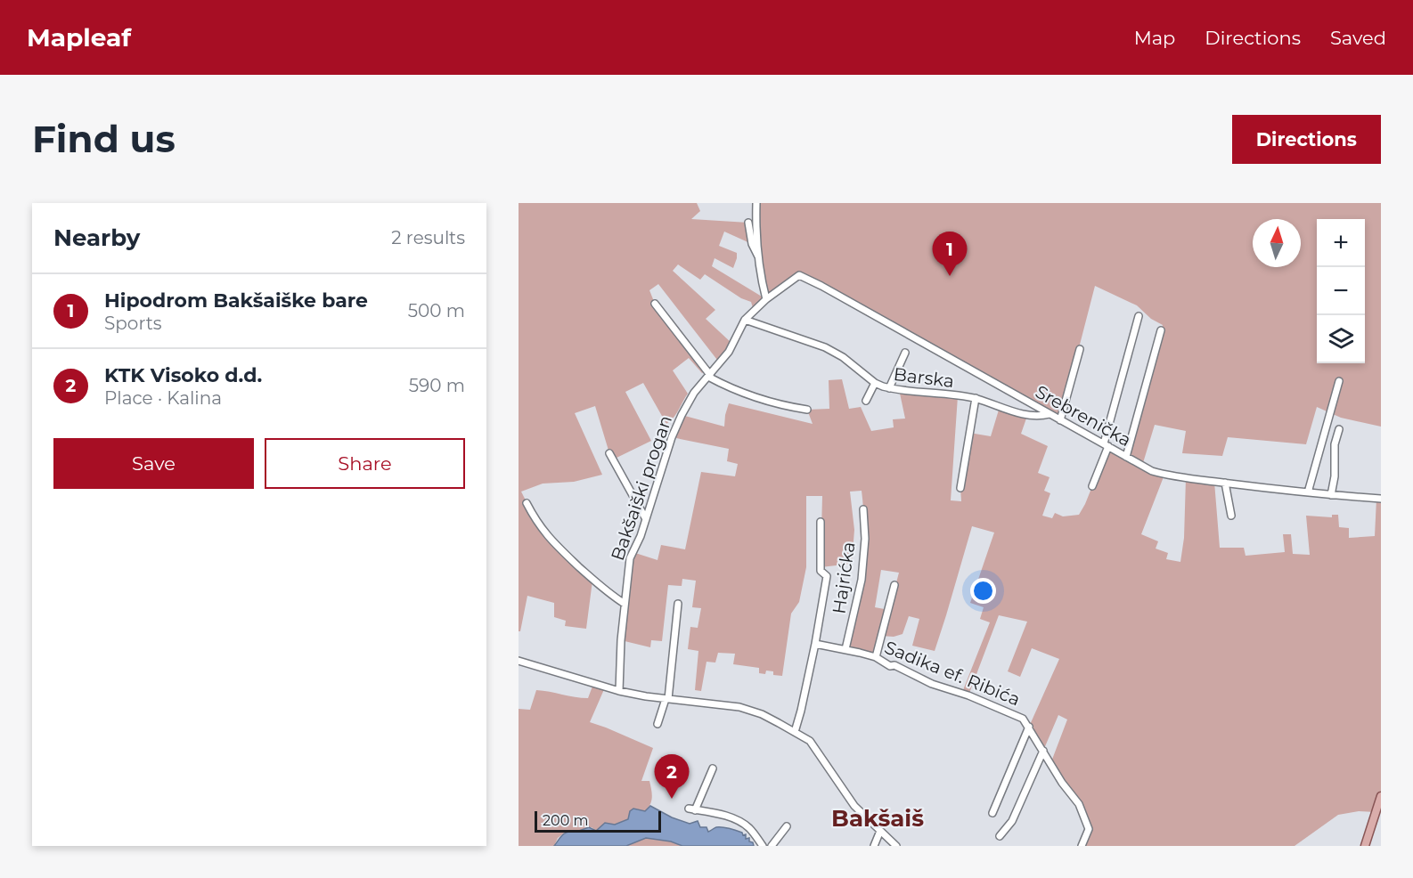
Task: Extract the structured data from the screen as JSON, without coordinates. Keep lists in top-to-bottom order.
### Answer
{
  "streets": {
    "street": [
      "Barska",
      "Srebrenička",
      "Bakšaiški progan",
      "Hajrićka",
      "Sadika ef. Ribića"
    ]
  },
  "crossings": [
    ["Barska", "Srebrenička"],
    ["Barska", "Bakšaiški progan"],
    ["Srebrenička", "Bakšaiški progan"],
    ["Hajrićka", "Sadika ef. Ribića"]
  ],
  "districts": ["Bakšaiš"],
  "scale_bar": "200 m",
  "north": "top",
  "page": {
    "header": "Mapleaf",
    "nav": ["Map", "Directions", "Saved"],
    "buttons": [
      "Directions",
      ["Save", "Share"]
    ],
    "title": "Find us",
    "heading": ["Nearby", "2 results"],
    "map_buttons": ["+", "−"],
    "pins": ["1", "2"],
    "list": [
      {
        "mark": "1",
        "name": "Hipodrom Bakšaiške bare",
        "note": "Sports",
        "value": "500 m"
      },
      {
        "mark": "2",
        "name": "KTK Visoko d.d.",
        "note": "Place · Kalina",
        "value": "590 m"
      }
    ],
    "scale": "200 m"
  }
}
